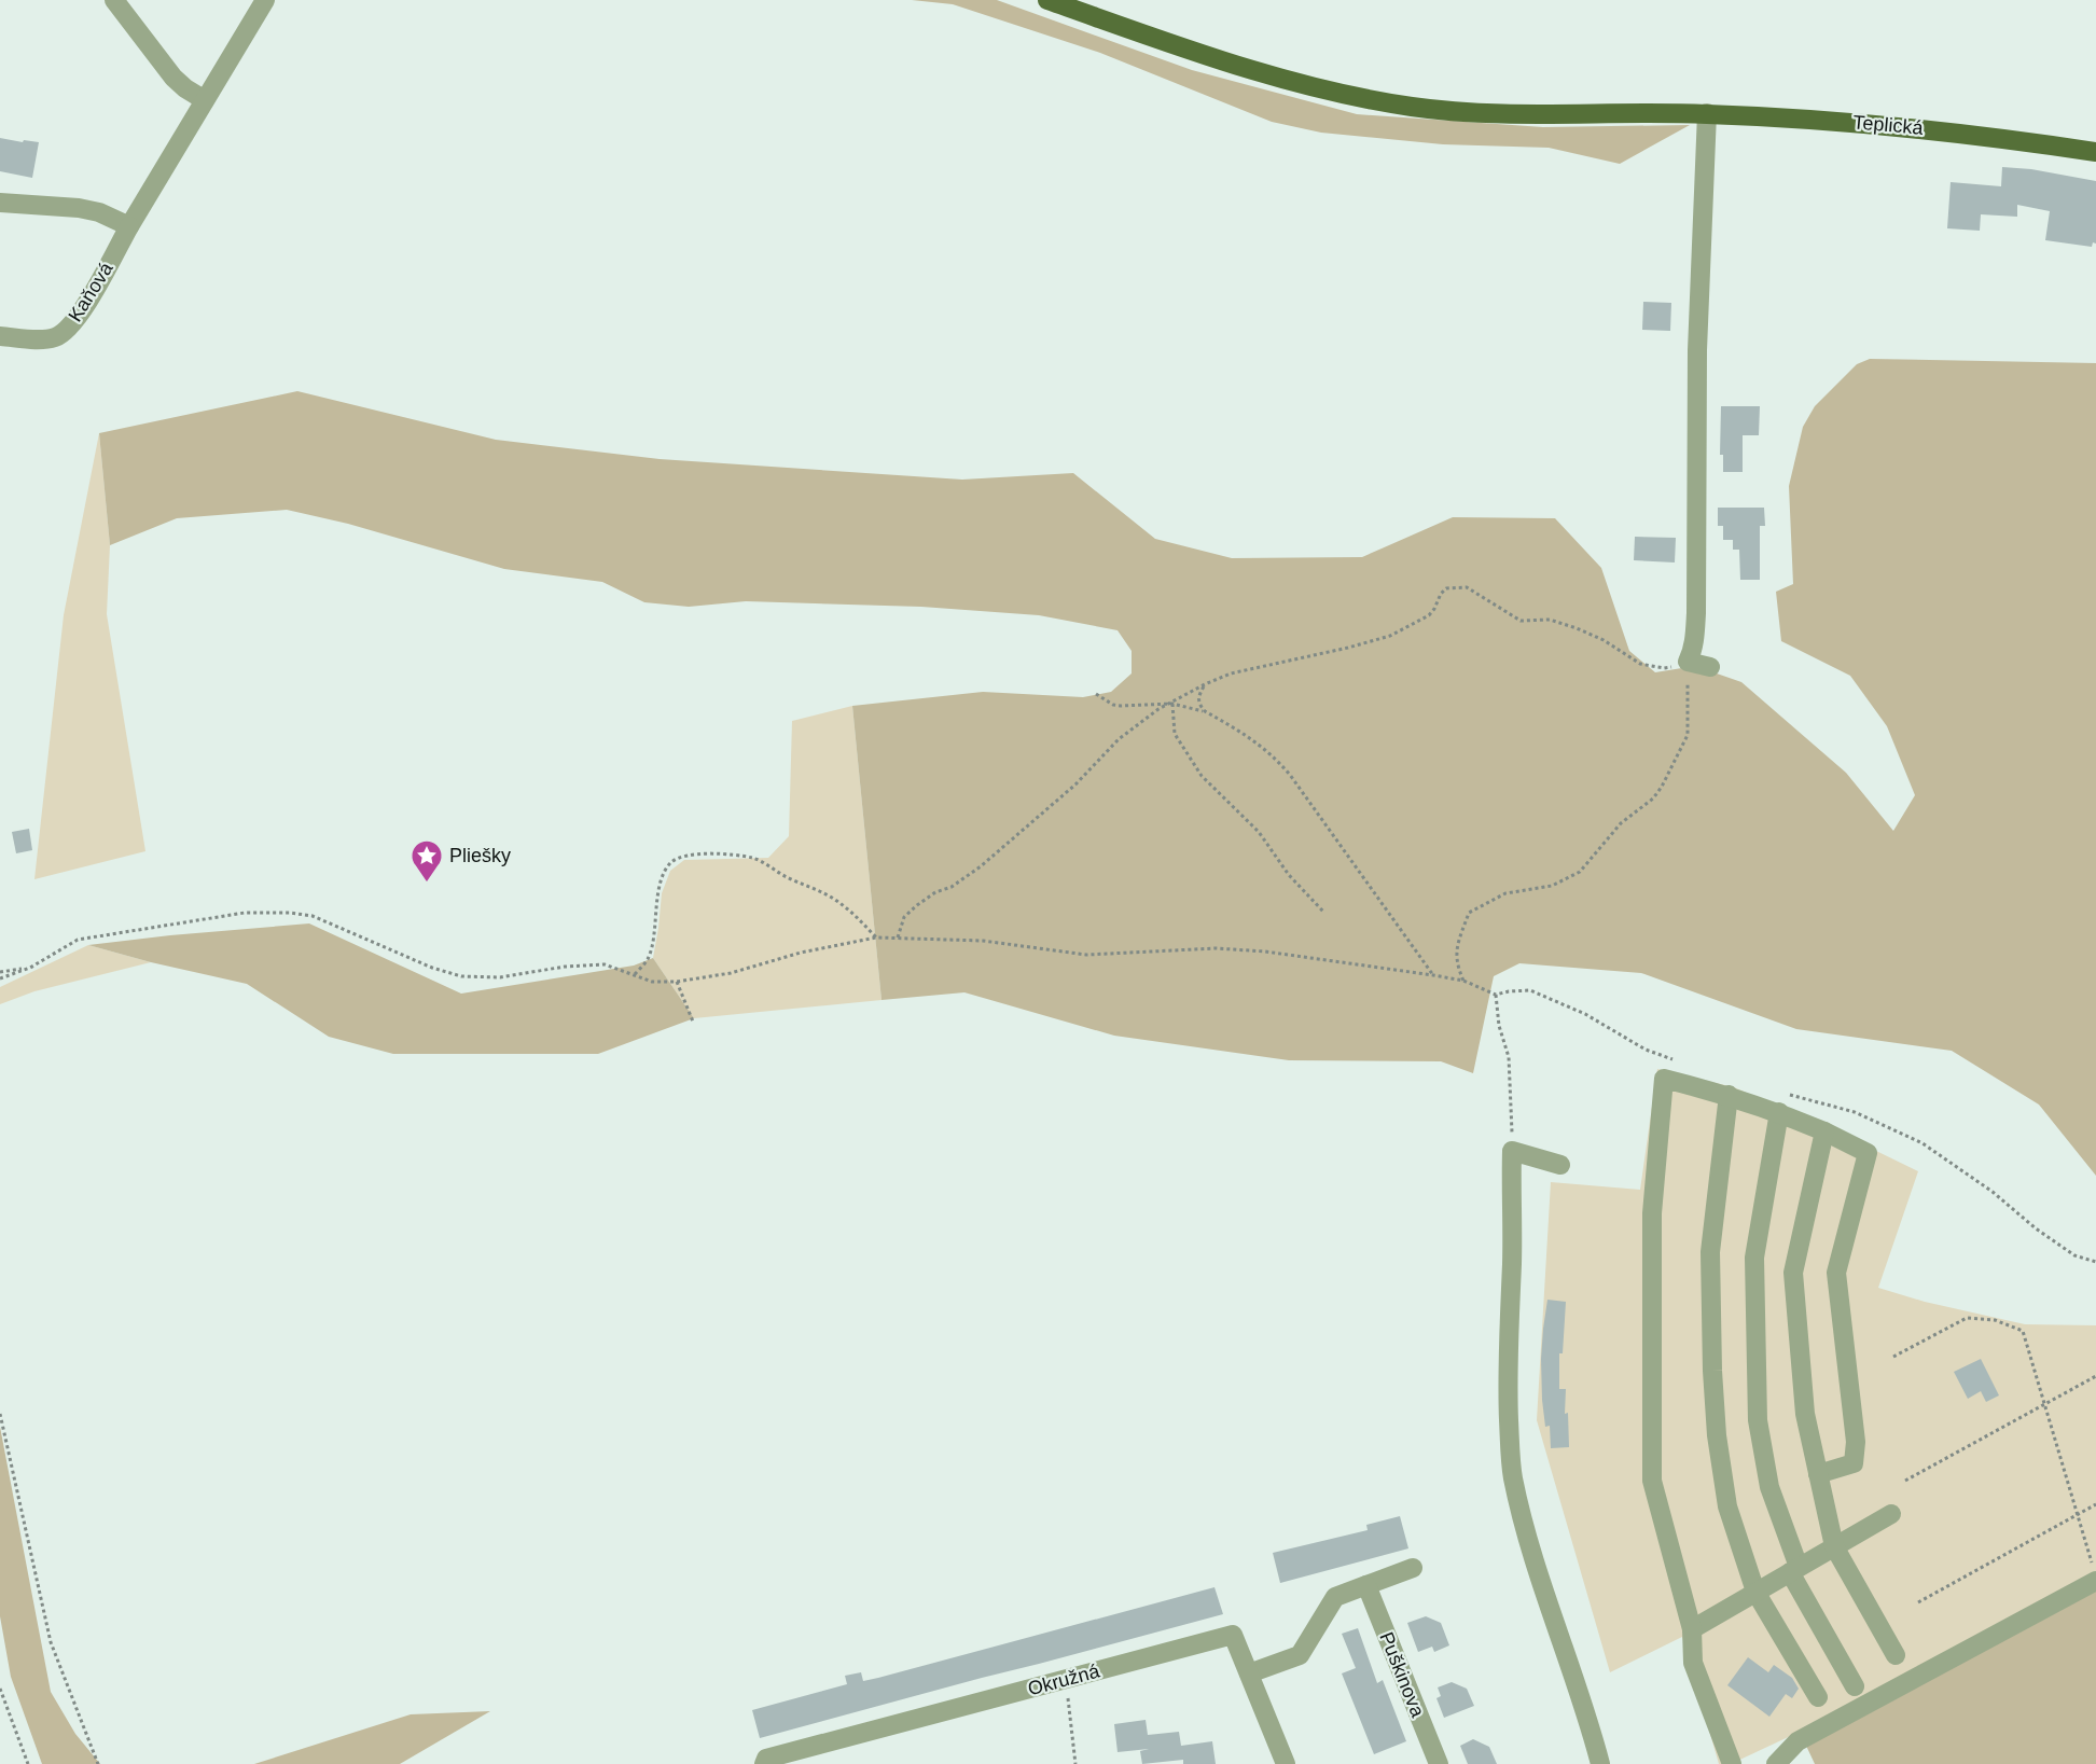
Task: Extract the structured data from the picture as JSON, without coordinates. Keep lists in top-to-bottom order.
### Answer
{
  "streets": {
    "main road": ["Teplická"],
    "street": ["Kaňová", "Puškinova", "Okružná"]
  },
  "places": {
    "place": ["Pliešky"]
  }
}
